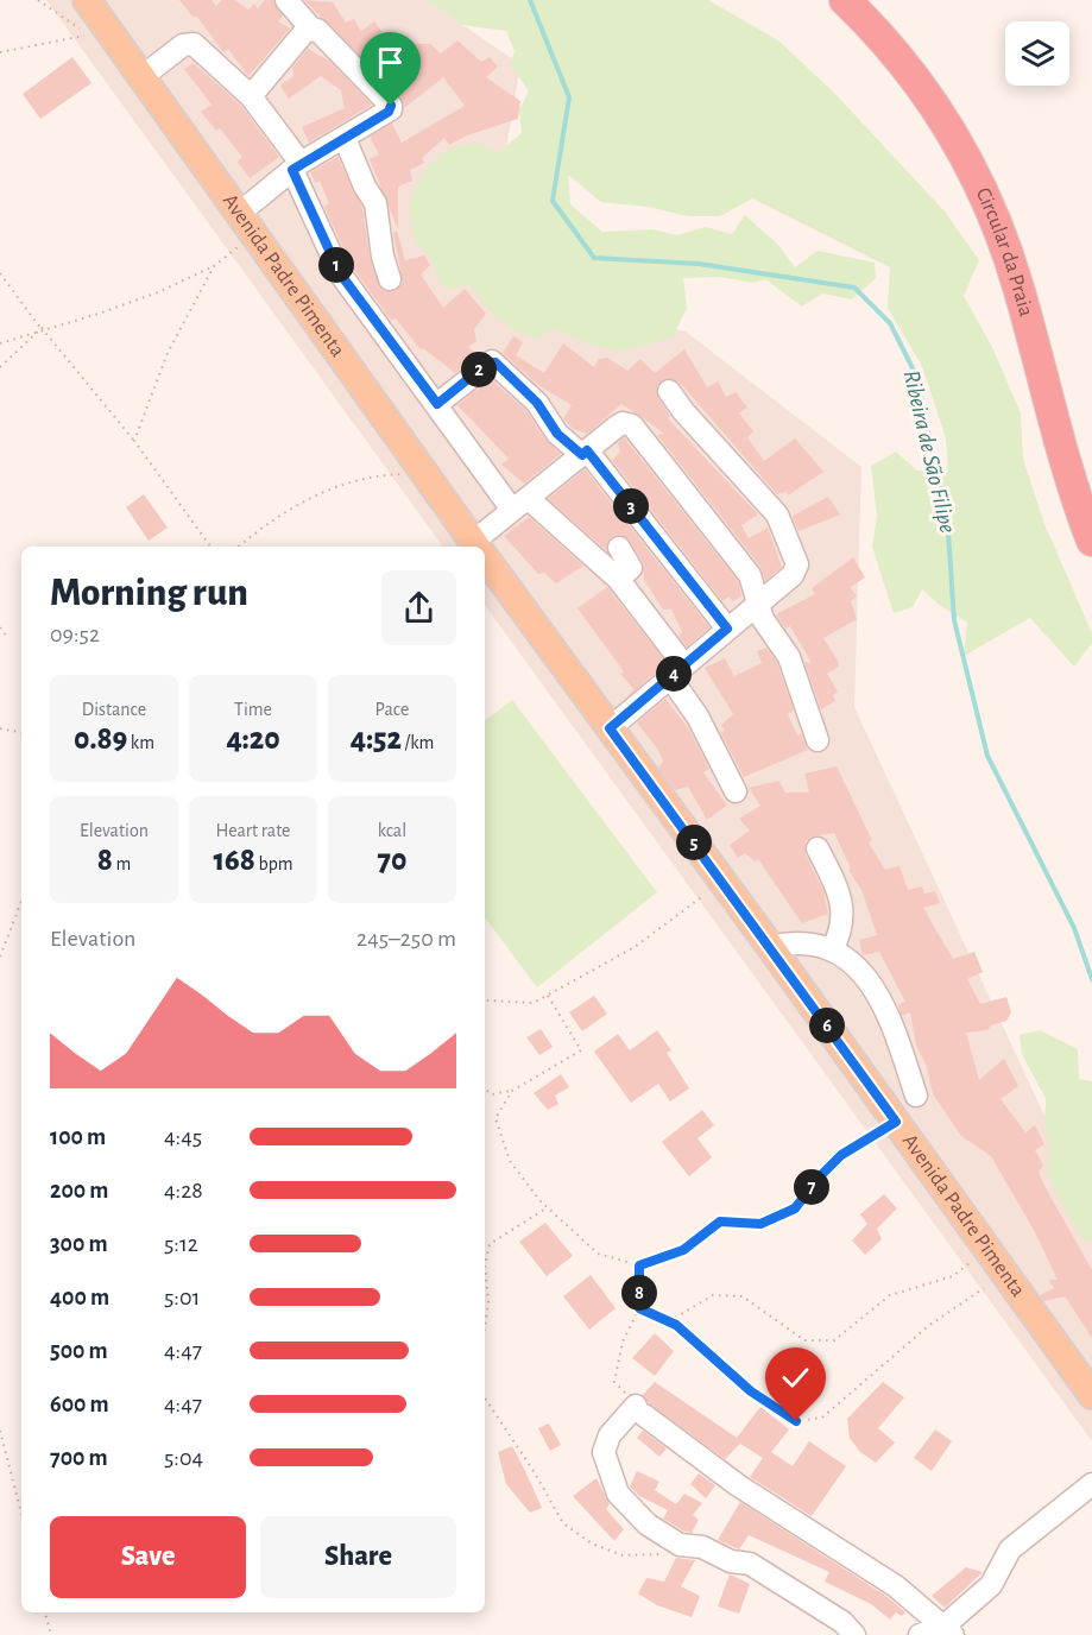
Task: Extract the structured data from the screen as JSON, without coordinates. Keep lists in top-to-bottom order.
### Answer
{
  "streets": {
    "highway": ["Circular da Praia"],
    "main road": ["Avenida Padre Pimenta"]
  },
  "water": ["Ribeira de São Filipe"],
  "page": {
    "pins": [
      "1",
      "2",
      "3",
      "4",
      "5",
      "6",
      "7",
      "8"
    ],
    "heading": ["Morning run", "09:52"],
    "stats": [
      ["Distance", "0.89 km"],
      ["Time", "4:20"],
      ["Pace", "4:52 /km"],
      ["Elevation", "8 m"],
      ["Heart rate", "168 bpm"],
      ["kcal", "70"]
    ],
    "chart": ["Elevation", "245–250 m"],
    "list": [
      {
        "name": "100 m",
        "note": "4:45"
      },
      {
        "name": "200 m",
        "note": "4:28"
      },
      {
        "name": "300 m",
        "note": "5:12"
      },
      {
        "name": "400 m",
        "note": "5:01"
      },
      {
        "name": "500 m",
        "note": "4:47"
      },
      {
        "name": "600 m",
        "note": "4:47"
      },
      {
        "name": "700 m",
        "note": "5:04"
      }
    ],
    "buttons": ["Save", "Share"]
  }
}
